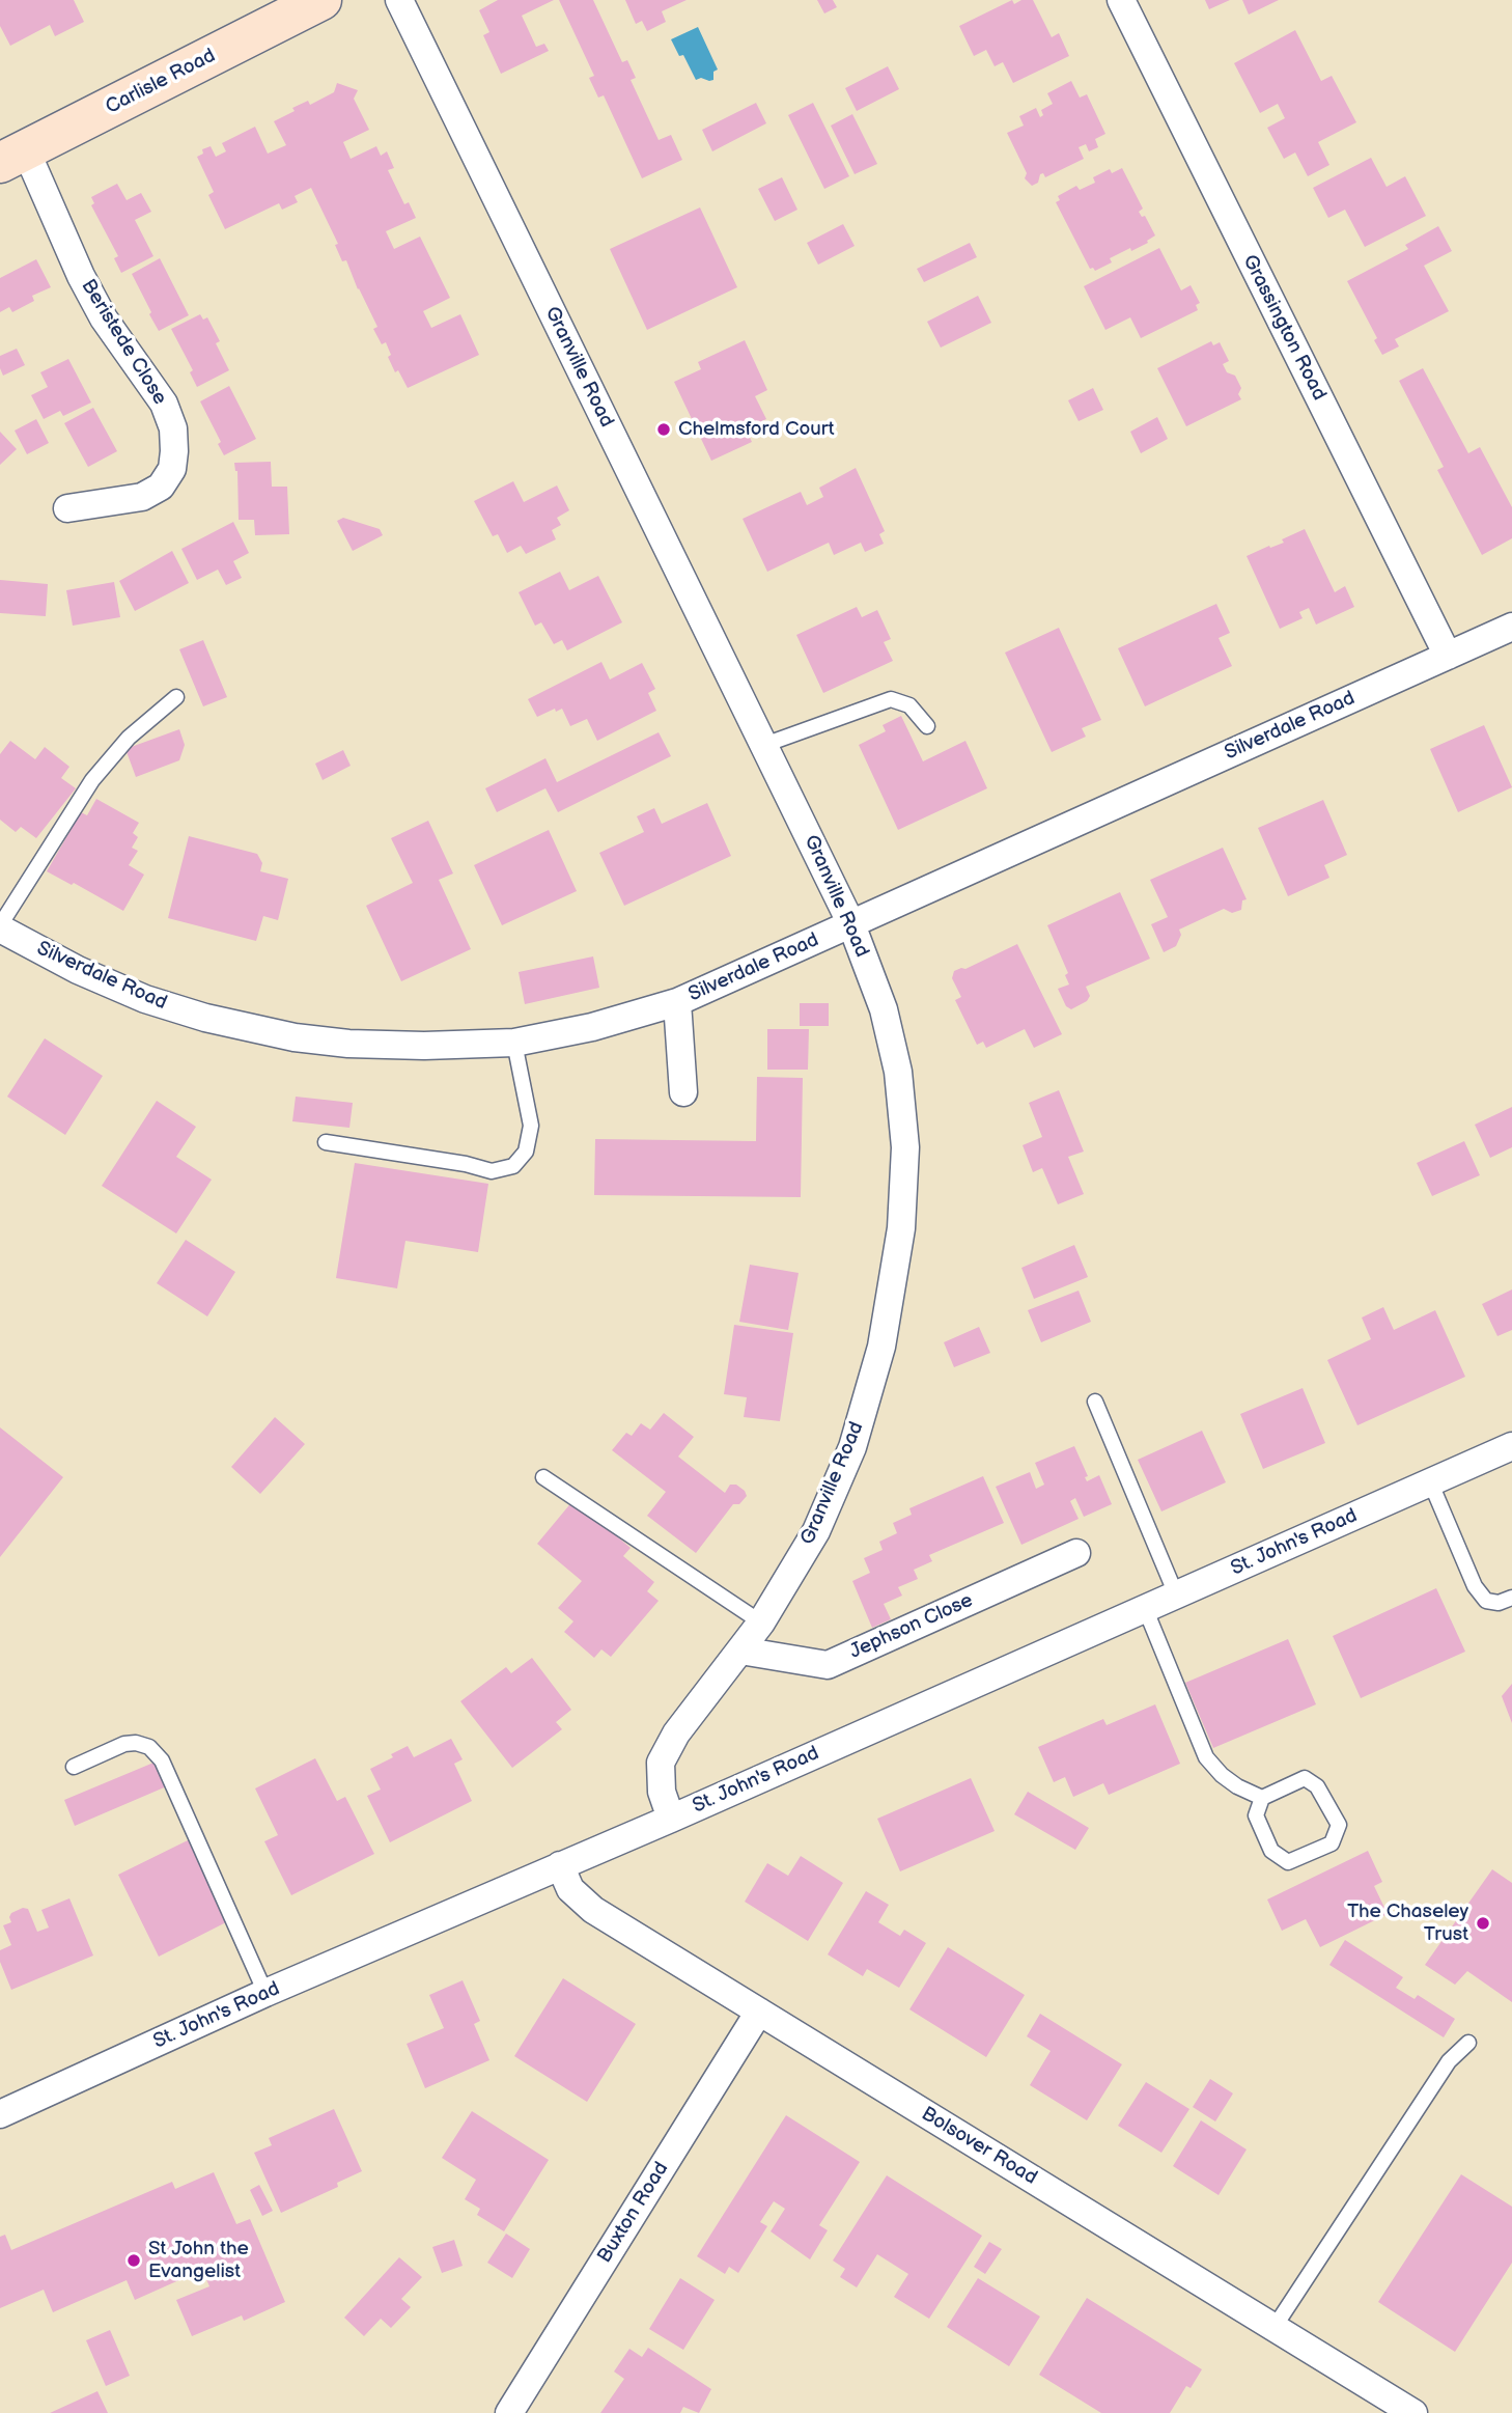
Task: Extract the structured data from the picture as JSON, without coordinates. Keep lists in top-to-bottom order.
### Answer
{
  "streets": {
    "street": [
      "Carlisle Road",
      "Grassington Road",
      "Beristede Close",
      "Granville Road",
      "Silverdale Road",
      "St. John's Road",
      "Jephson Close",
      "Bolsover Road",
      "Buxton Road"
    ]
  },
  "crossings": [
    ["Carlisle Road", "Beristede Close"],
    ["Grassington Road", "Silverdale Road"],
    ["Granville Road", "Silverdale Road"],
    ["Granville Road", "St. John's Road"],
    ["Granville Road", "Jephson Close"],
    ["St. John's Road", "Bolsover Road"],
    ["Bolsover Road", "Buxton Road"]
  ],
  "places": ["Chelmsford Court", "The Chaseley Trust", "St John the Evangelist"]
}
